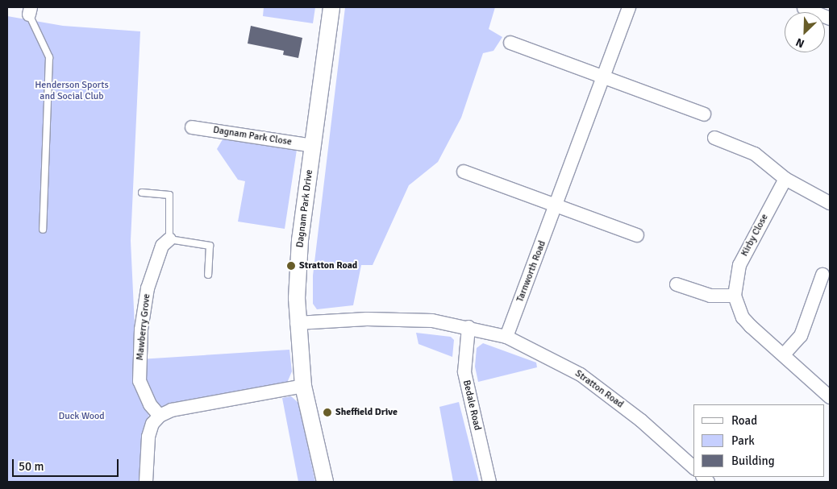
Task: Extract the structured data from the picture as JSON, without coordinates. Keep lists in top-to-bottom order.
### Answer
{
  "streets": {
    "street": [
      "Dagnam Park Close",
      "Dagnam Park Drive",
      "Kirby Close",
      "Tarnworth Road",
      "Mawberry Grove",
      "Stratton Road",
      "Bedale Road"
    ]
  },
  "crossings": [
    ["Dagnam Park Close", "Dagnam Park Drive"],
    ["Dagnam Park Drive", "Stratton Road"],
    ["Tarnworth Road", "Stratton Road"],
    ["Stratton Road", "Bedale Road"]
  ],
  "parks": ["Henderson Sports and Social Club", "Duck Wood"],
  "places": ["Stratton Road", "Sheffield Drive"],
  "legend": ["Road", "Park", "Building"],
  "scale_bar": "50 m",
  "north": "bottom left"
}
